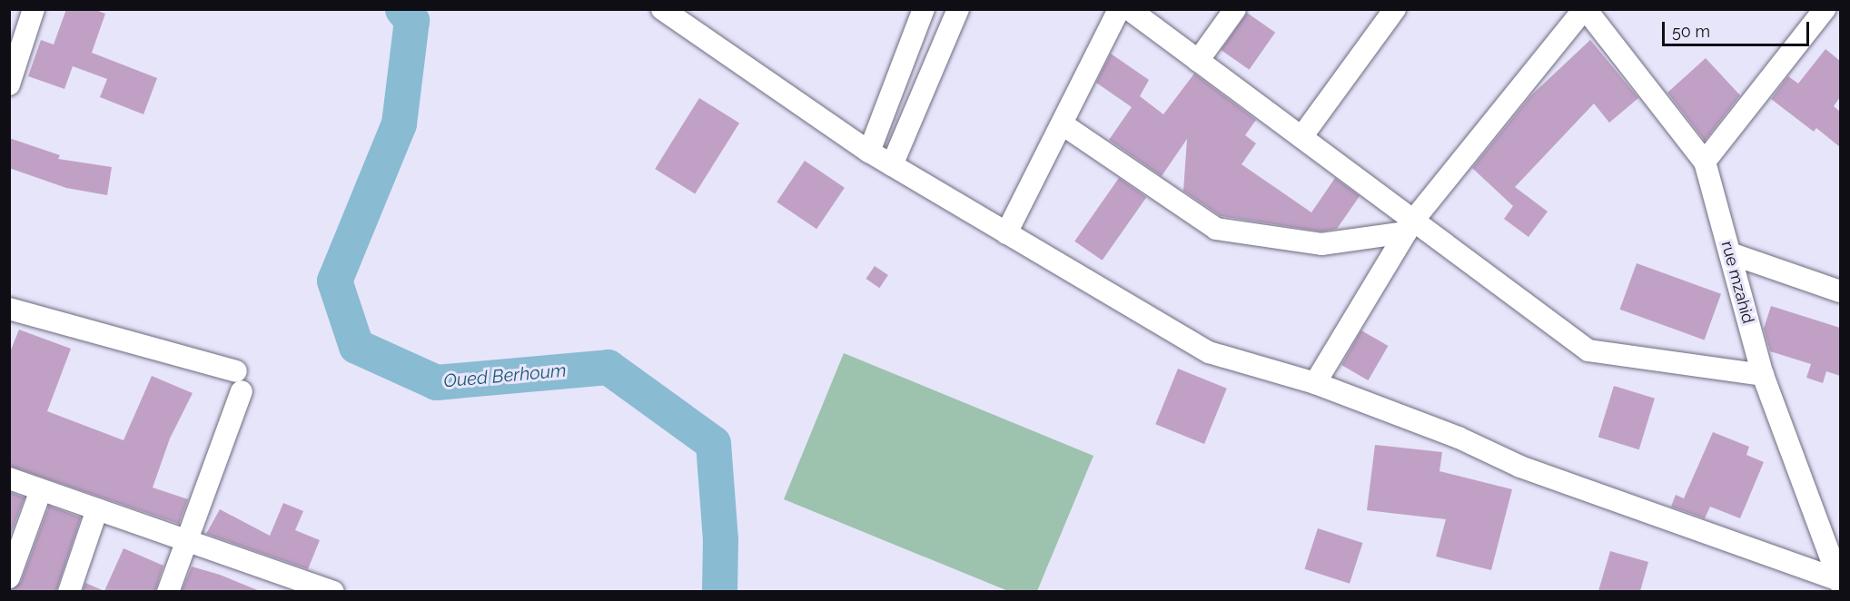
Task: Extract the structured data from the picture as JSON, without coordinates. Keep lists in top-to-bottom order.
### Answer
{
  "streets": {
    "street": ["rue mzahid"]
  },
  "water": ["Oued Berhoum"],
  "scale_bar": "50 m"
}
